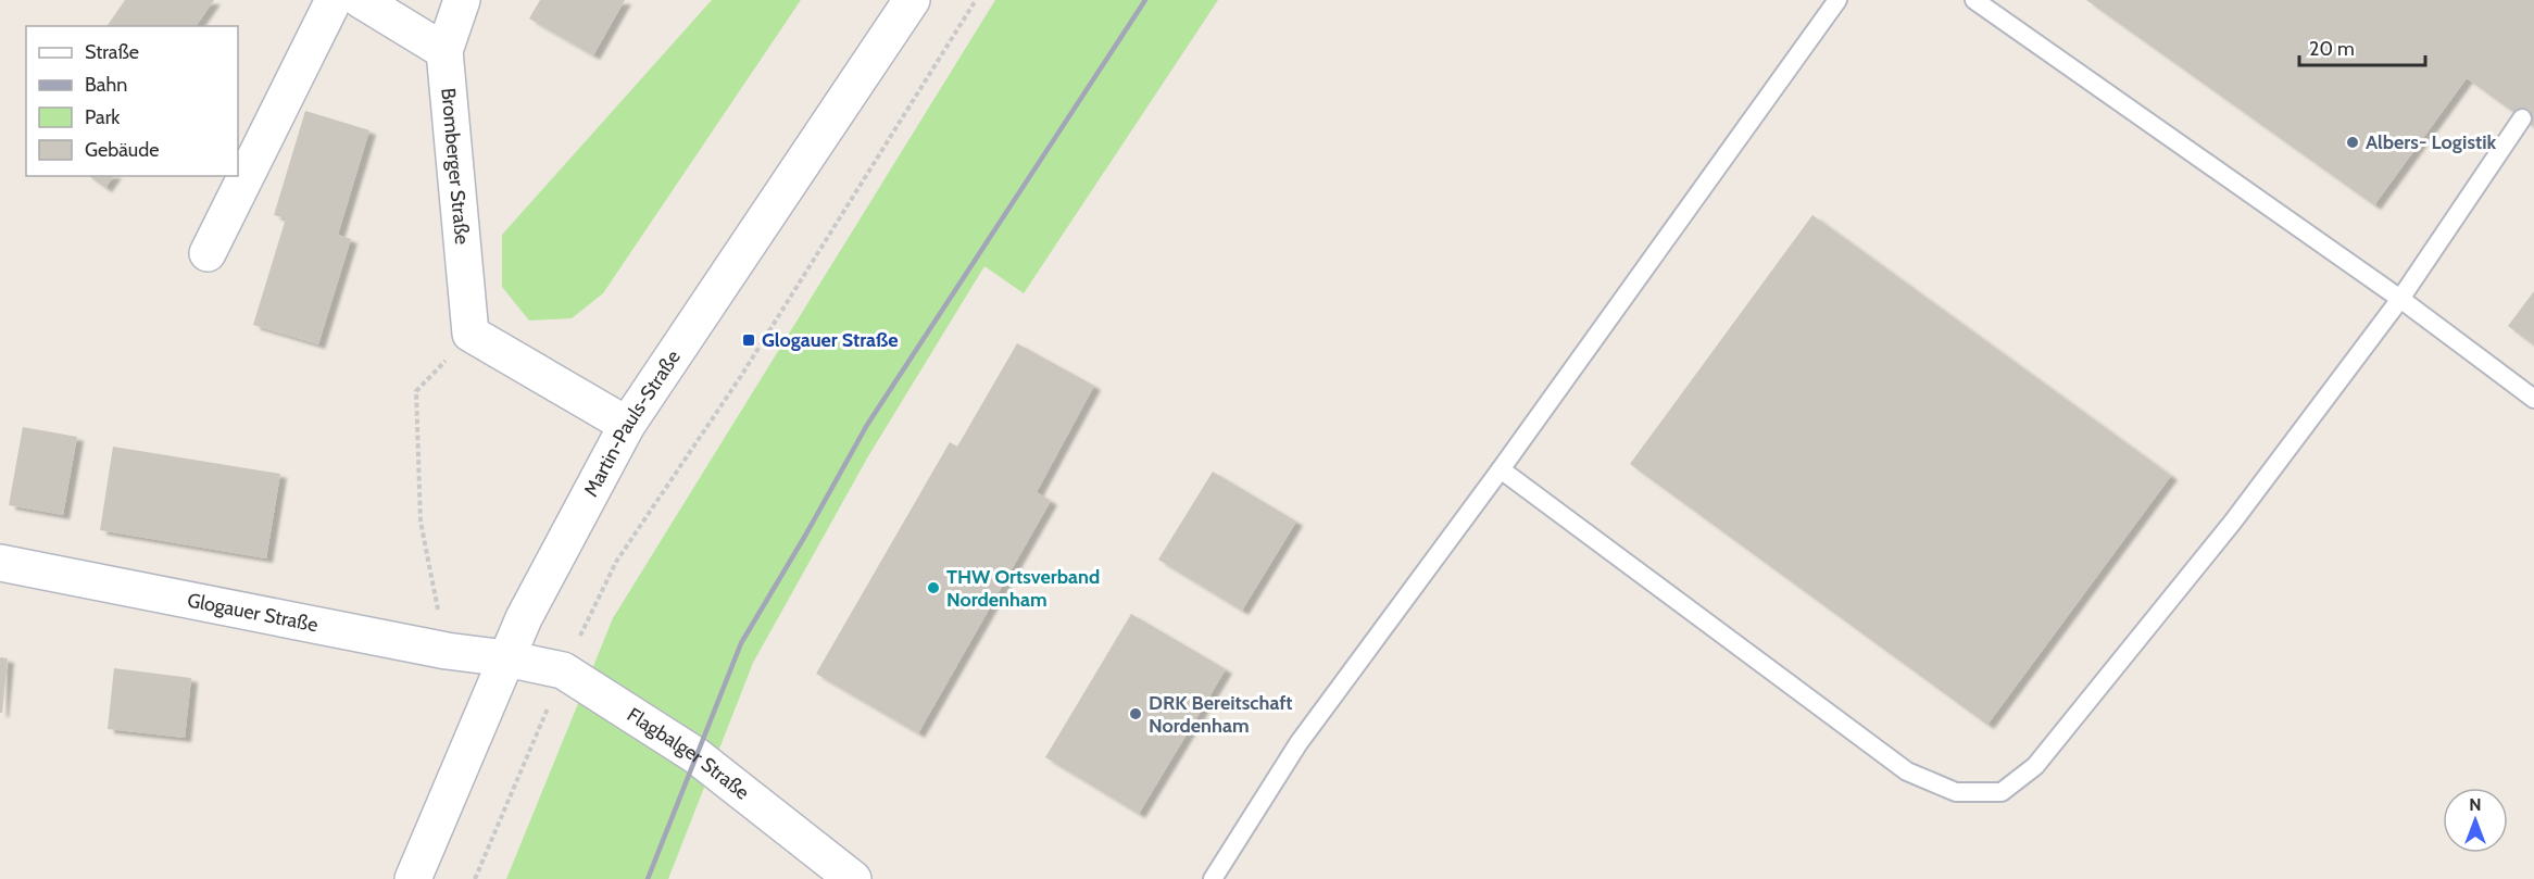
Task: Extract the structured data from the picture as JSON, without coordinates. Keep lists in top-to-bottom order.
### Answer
{
  "streets": {
    "street": [
      "Bromberger Straße",
      "Martin-Pauls-Straße",
      "Glogauer Straße",
      "Flagbalger Straße"
    ]
  },
  "crossings": [
    ["Martin-Pauls-Straße", "Glogauer Straße"],
    ["Martin-Pauls-Straße", "Flagbalger Straße"],
    ["Glogauer Straße", "Flagbalger Straße"]
  ],
  "places": {
    "other": ["Albers- Logistik", "THW Ortsverband Nordenham", "DRK Bereitschaft Nordenham"],
    "transit": ["Glogauer Straße"]
  },
  "legend": [
    "Straße",
    "Bahn",
    "Park",
    "Gebäude"
  ],
  "scale_bar": "20 m",
  "north": "top"
}
